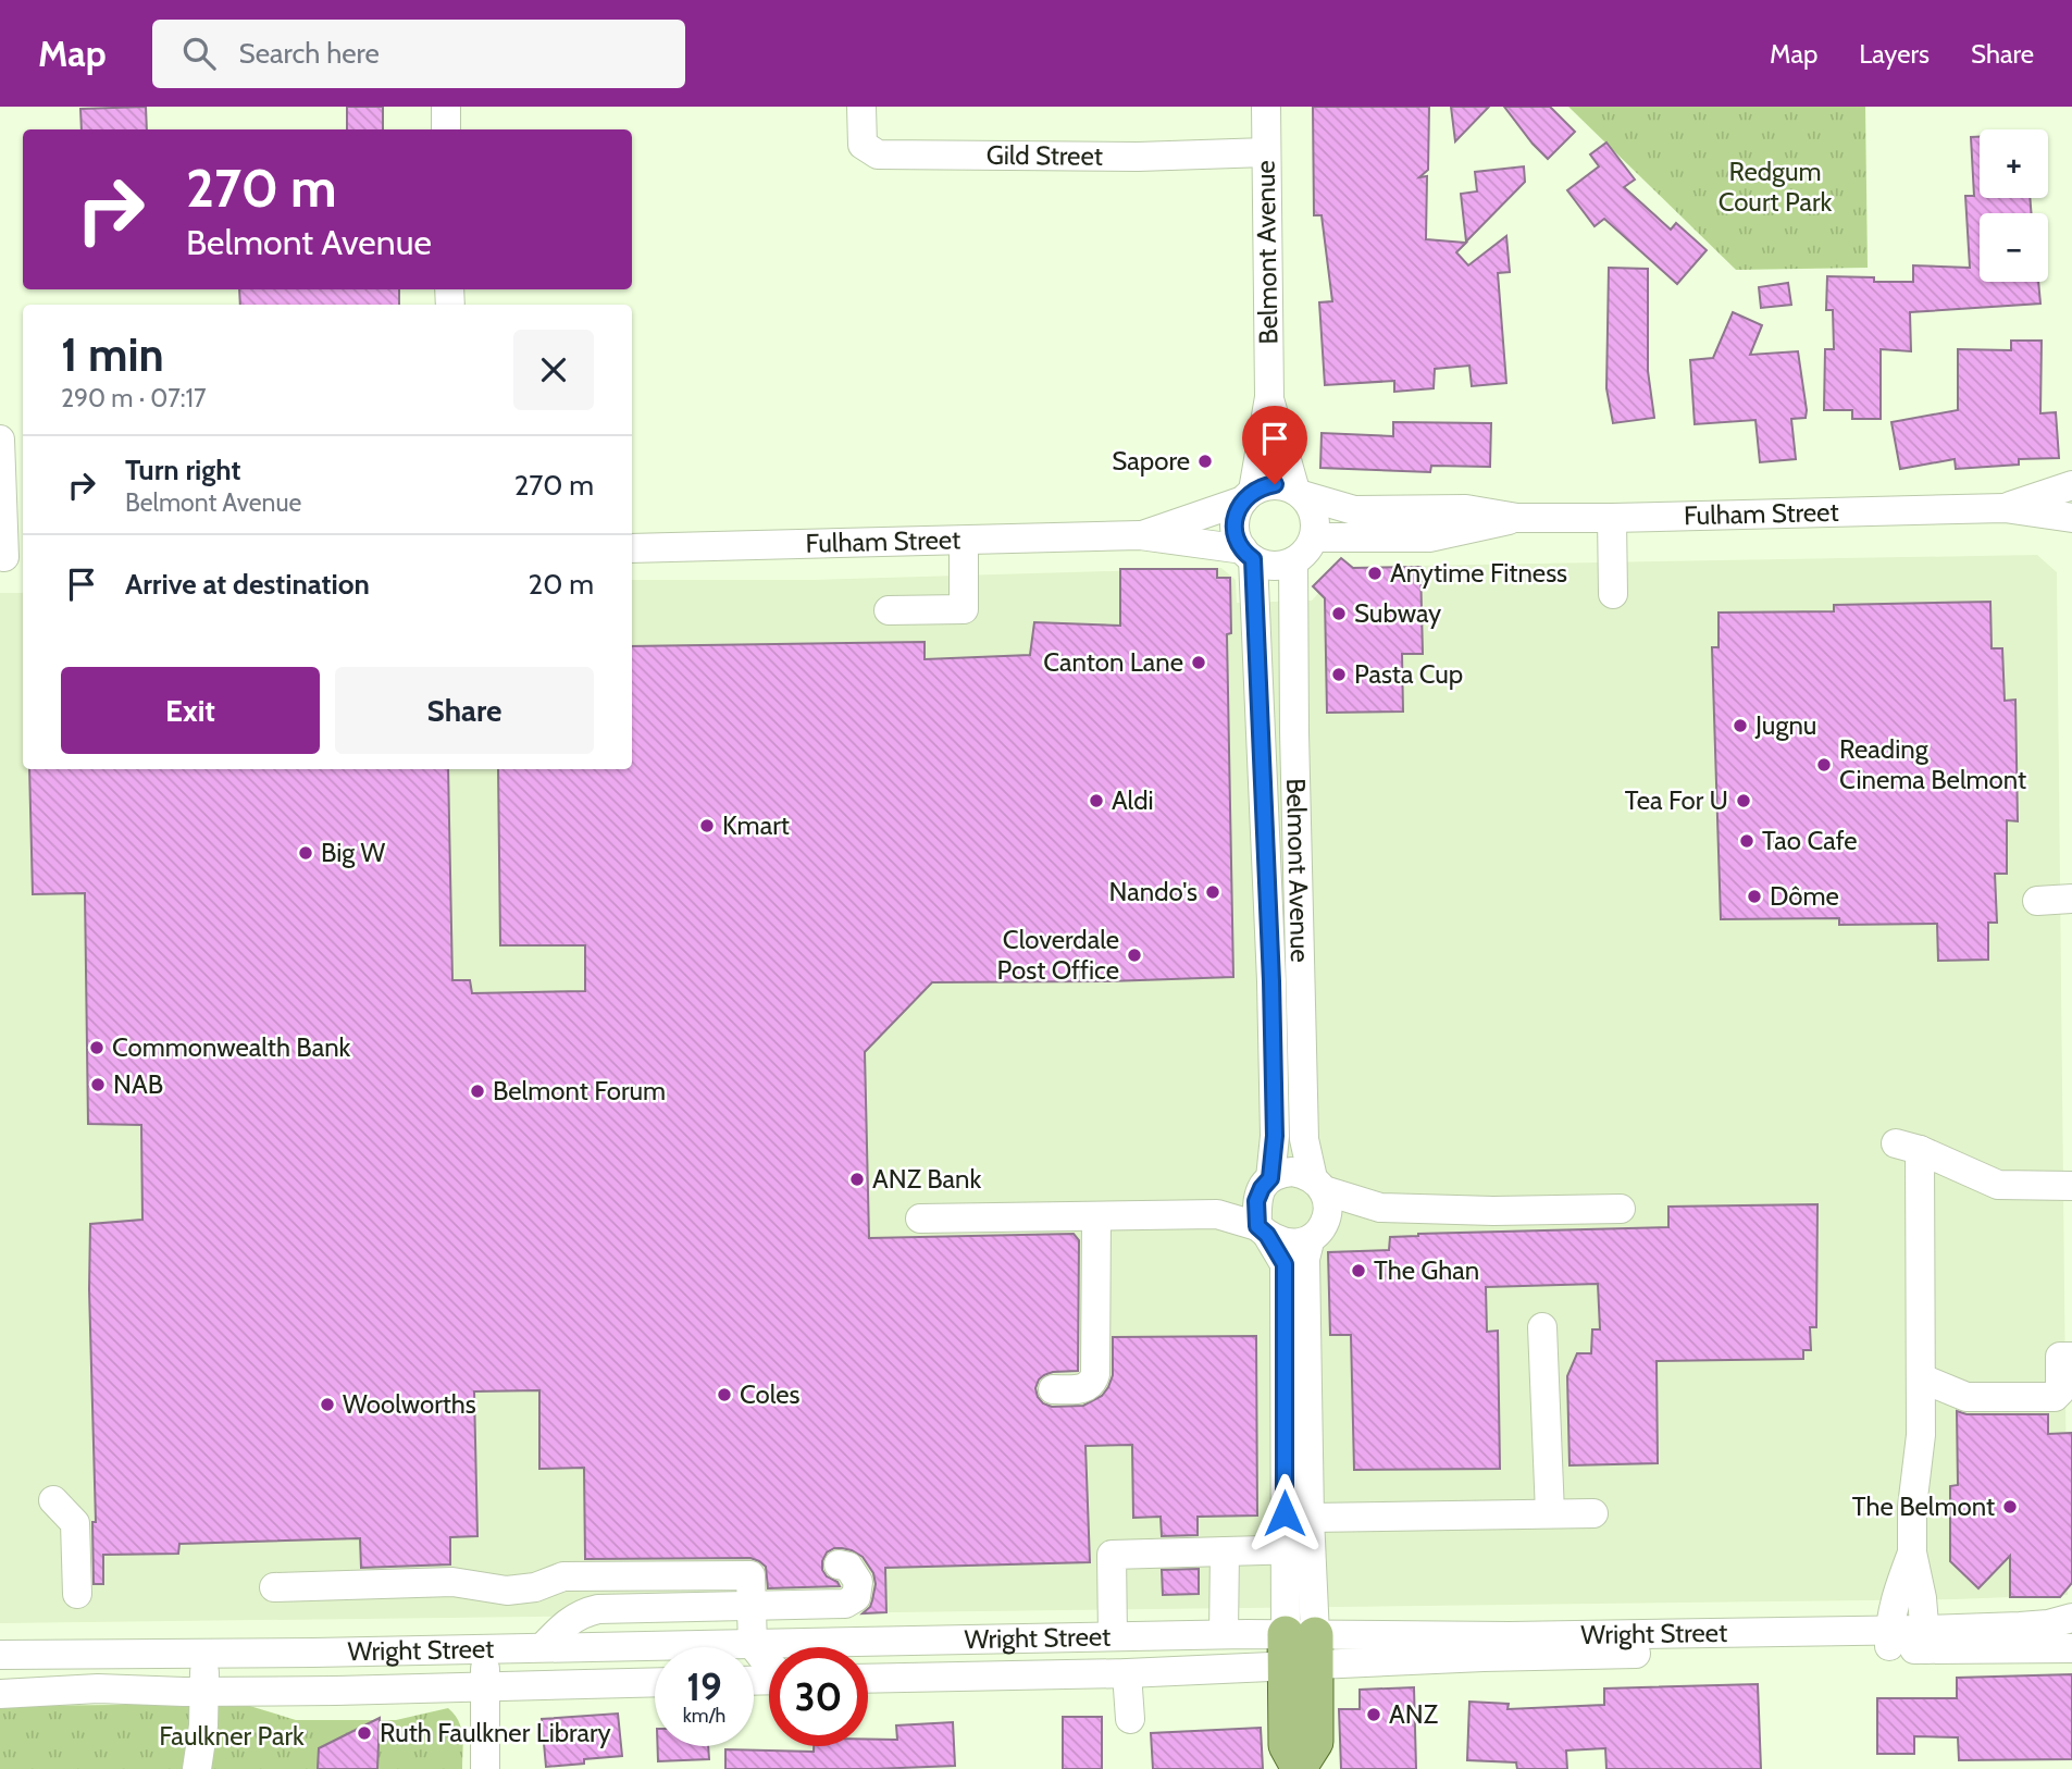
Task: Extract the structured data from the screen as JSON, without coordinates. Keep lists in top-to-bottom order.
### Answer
{
  "streets": {
    "main road": ["Belmont Avenue"],
    "street": ["Gild Street", "Fulham Street", "Wright Street"]
  },
  "crossings": [
    ["Gild Street", "Belmont Avenue"],
    ["Belmont Avenue", "Fulham Street"],
    ["Belmont Avenue", "Wright Street"]
  ],
  "parks": ["Redgum Court Park", "Faulkner Park"],
  "places": [
    "Sapore",
    "Anytime Fitness",
    "Subway",
    "Canton Lane",
    "Pasta Cup",
    "Jugnu",
    "Reading Cinema Belmont",
    "Aldi",
    "Tea For U",
    "Kmart",
    "Tao Cafe",
    "Big W",
    "Nando's",
    "Dôme",
    "Cloverdale Post Office",
    "Commonwealth Bank",
    "NAB",
    "Belmont Forum",
    "ANZ Bank",
    "The Ghan",
    "Coles",
    "Woolworths",
    "The Belmont",
    "ANZ",
    "Ruth Faulkner Library"
  ],
  "page": {
    "header": "Map",
    "search": "Search here",
    "nav": ["Map", "Layers", "Share"],
    "map_buttons": ["+", "−"],
    "turn": ["270 m", "Belmont Avenue"],
    "heading": ["1 min", "290 m · 07:17"],
    "list": [
      {
        "name": "Turn right",
        "note": "Belmont Avenue",
        "value": "270 m"
      },
      {
        "name": "Arrive at destination",
        "value": "20 m"
      }
    ],
    "buttons": ["Exit", "Share"],
    "speed": "19 km/h",
    "limit": "30"
  }
}
